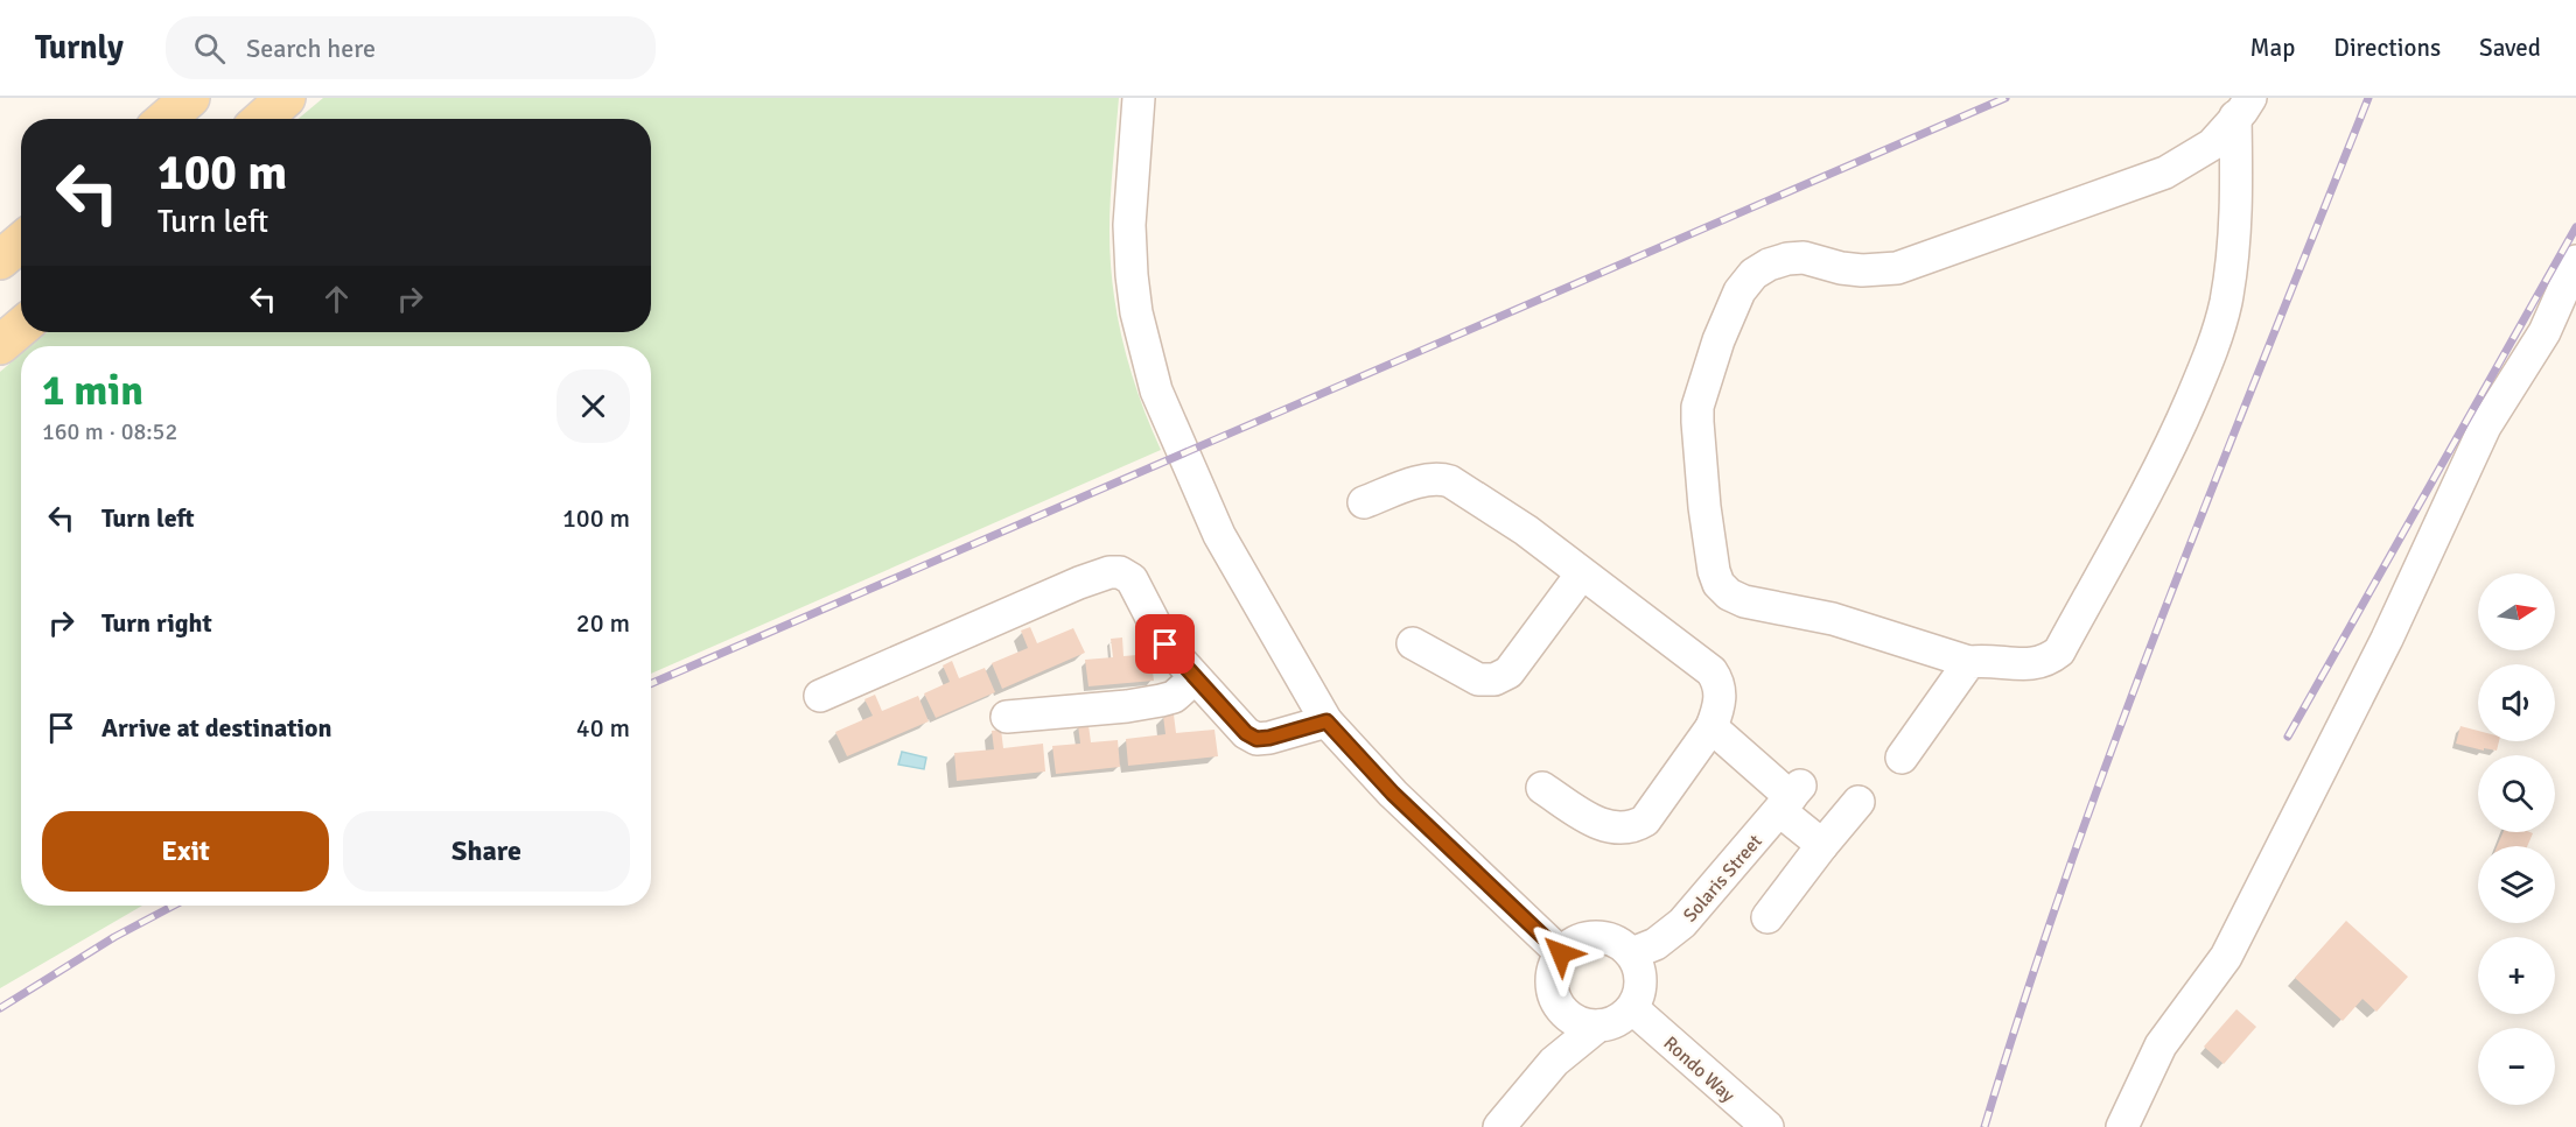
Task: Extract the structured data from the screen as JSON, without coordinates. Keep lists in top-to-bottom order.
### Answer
{
  "streets": {
    "street": ["Solaris Street", "Rondo Way"]
  },
  "crossings": [
    ["Solaris Street", "Rondo Way"]
  ],
  "north": "right",
  "page": {
    "header": "Turnly",
    "search": "Search here",
    "nav": ["Map", "Directions", "Saved"],
    "turn": ["100 m", "Turn left"],
    "heading": ["1 min", "160 m · 08:52"],
    "list": [
      {
        "name": "Turn left",
        "value": "100 m"
      },
      {
        "name": "Turn right",
        "value": "20 m"
      },
      {
        "name": "Arrive at destination",
        "value": "40 m"
      }
    ],
    "map_buttons": ["+", "−"],
    "buttons": ["Exit", "Share"]
  }
}
